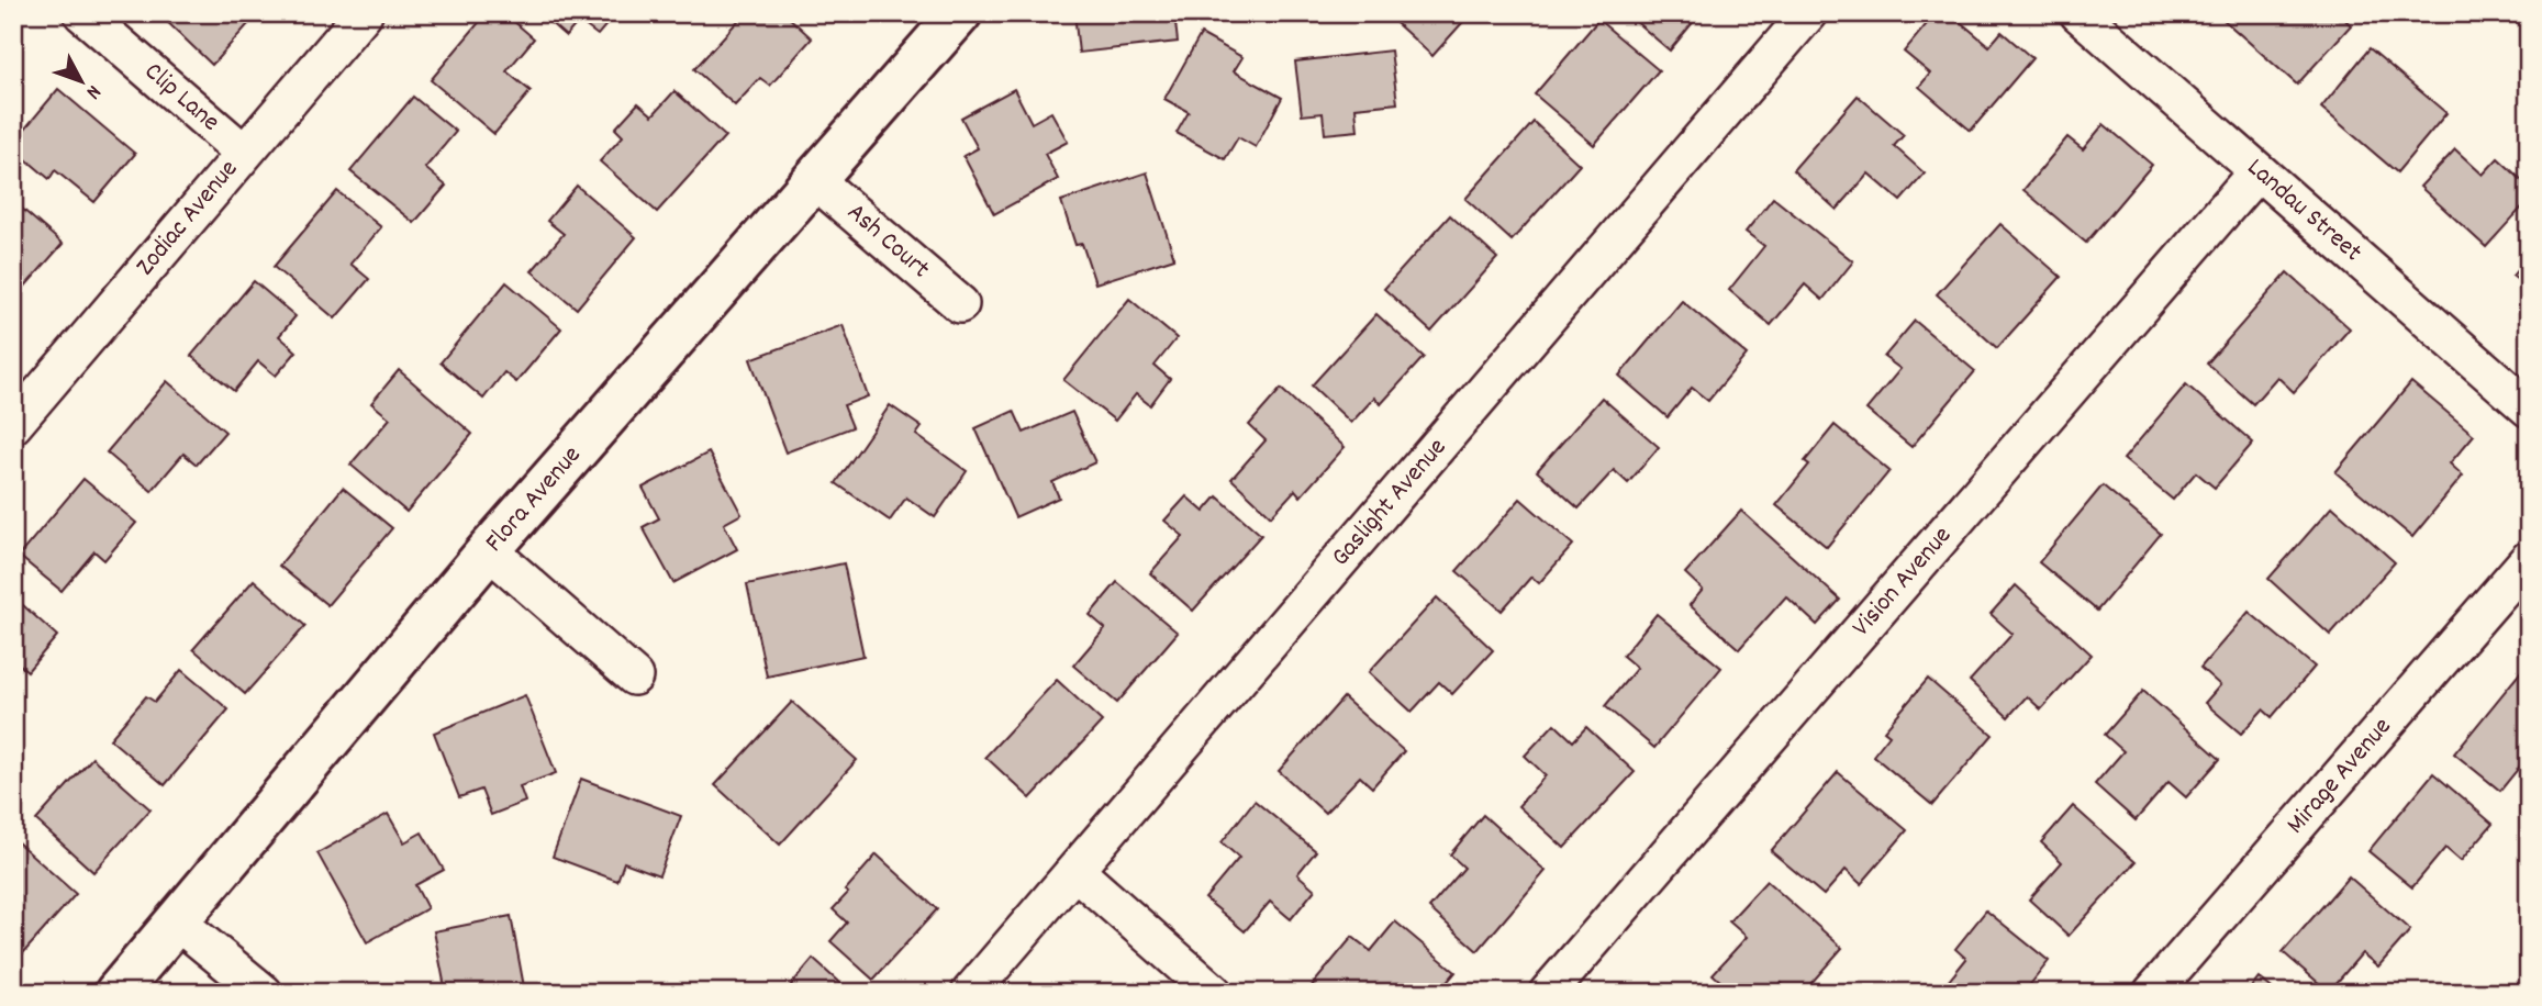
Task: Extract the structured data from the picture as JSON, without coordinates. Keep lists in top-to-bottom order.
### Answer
{
  "streets": {
    "street": [
      "Clip Lane",
      "Landau Street",
      "Zodiac Avenue",
      "Ash Court",
      "Flora Avenue",
      "Gaslight Avenue",
      "Vision Avenue",
      "Mirage Avenue"
    ]
  },
  "crossings": [
    ["Clip Lane", "Zodiac Avenue"],
    ["Landau Street", "Vision Avenue"],
    ["Ash Court", "Flora Avenue"]
  ],
  "north": "bottom right"
}
